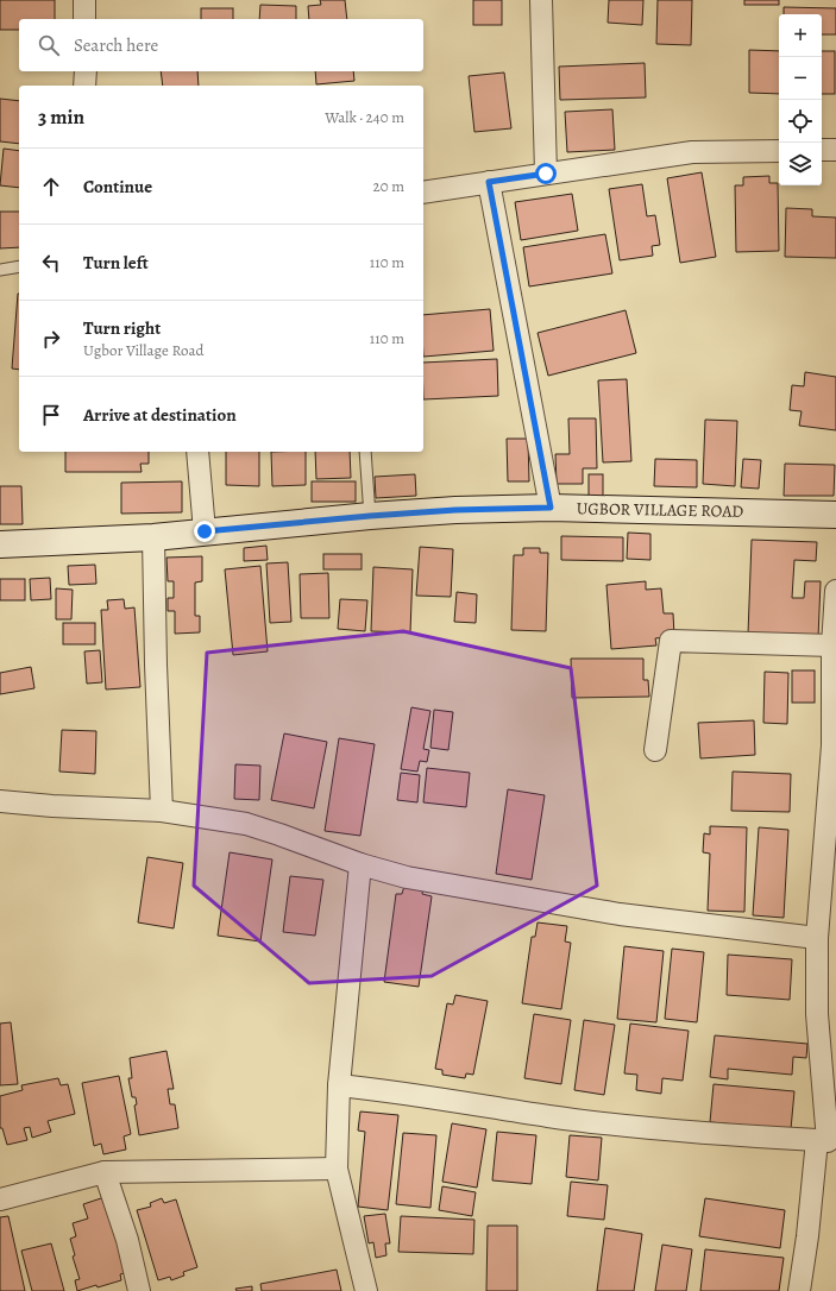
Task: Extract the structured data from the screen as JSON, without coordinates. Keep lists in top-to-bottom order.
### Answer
{
  "streets": {
    "street": ["UGBOR VILLAGE ROAD"]
  },
  "page": {
    "map_buttons": ["+", "−"],
    "search": "Search here",
    "heading": ["3 min", "Walk · 240 m"],
    "list": [
      ["Continue", "20 m"],
      ["Turn left", "110 m"],
      ["Turn right", "Ugbor Village Road", "110 m"],
      "Arrive at destination"
    ]
  }
}
